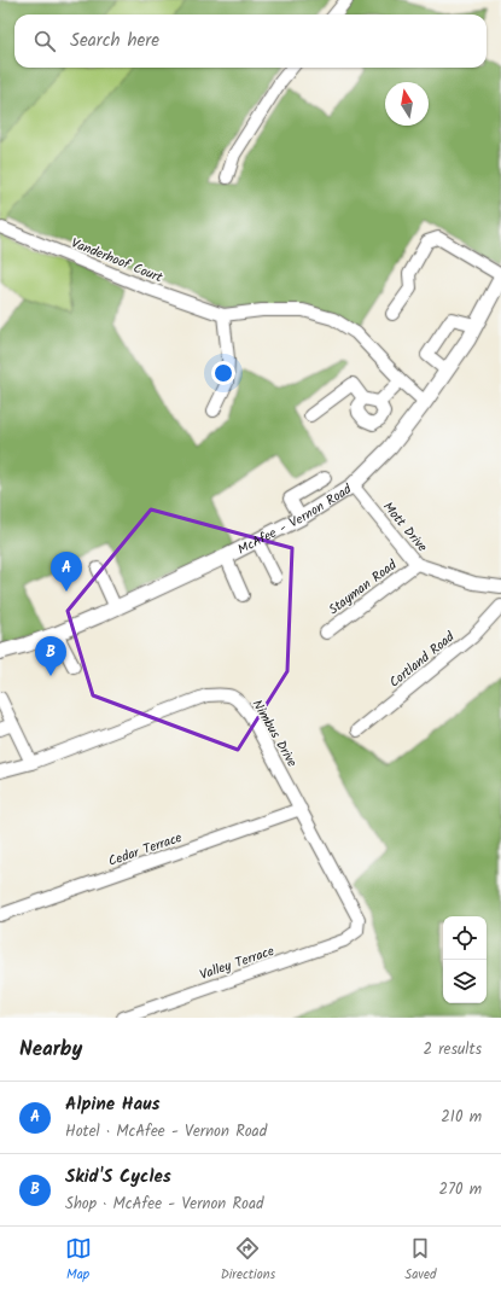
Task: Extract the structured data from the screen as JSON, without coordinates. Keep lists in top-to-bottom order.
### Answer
{
  "streets": {
    "main road": ["McAfee - Vernon Road"],
    "street": [
      "Vanderhoof Court",
      "Mott Drive",
      "Stayman Road",
      "Cortland Road",
      "Nimbus Drive",
      "Cedar Terrace",
      "Valley Terrace"
    ]
  },
  "crossings": [
    ["Vanderhoof Court", "McAfee - Vernon Road"],
    ["McAfee - Vernon Road", "Mott Drive"],
    ["Mott Drive", "Stayman Road"],
    ["Nimbus Drive", "Cedar Terrace"],
    ["Nimbus Drive", "Valley Terrace"]
  ],
  "north": "top",
  "page": {
    "search": "Search here",
    "pins": ["A", "B"],
    "heading": ["Nearby", "2 results"],
    "list": [
      {
        "mark": "A",
        "name": "Alpine Haus",
        "note": "Hotel · McAfee - Vernon Road",
        "value": "210 m"
      },
      {
        "mark": "B",
        "name": "Skid'S Cycles",
        "note": "Shop · McAfee - Vernon Road",
        "value": "270 m"
      }
    ],
    "nav": ["Map", "Directions", "Saved"]
  }
}
